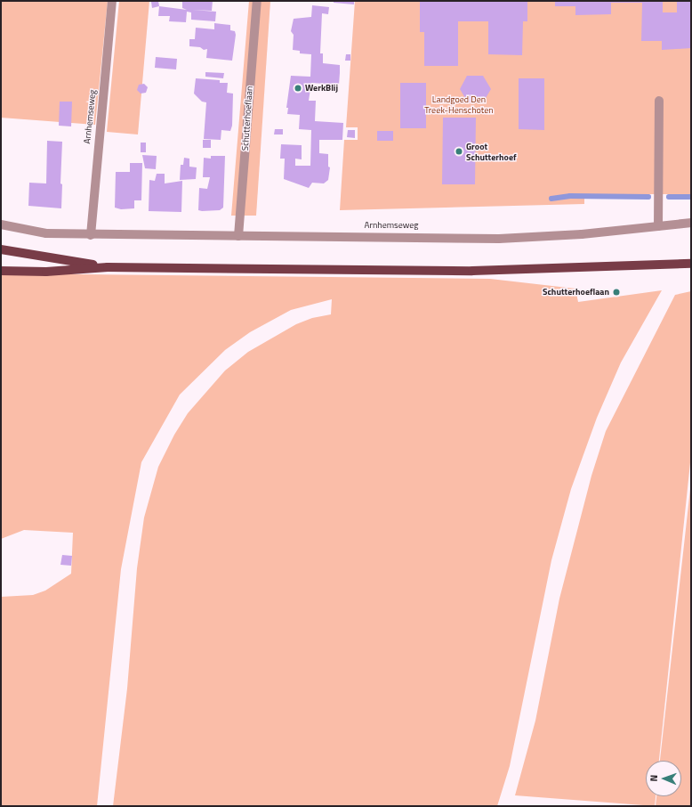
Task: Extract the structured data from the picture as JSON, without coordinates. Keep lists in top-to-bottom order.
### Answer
{
  "streets": {
    "street": ["Arnhemseweg", "Schutterhoeflaan"]
  },
  "crossings": [
    ["Arnhemseweg", "Schutterhoeflaan"]
  ],
  "parks": ["Landgoed Den Treek-Henschoten"],
  "places": ["WerkBlij", "Groot Schutterhoef", "Schutterhoeflaan"],
  "north": "left"
}
